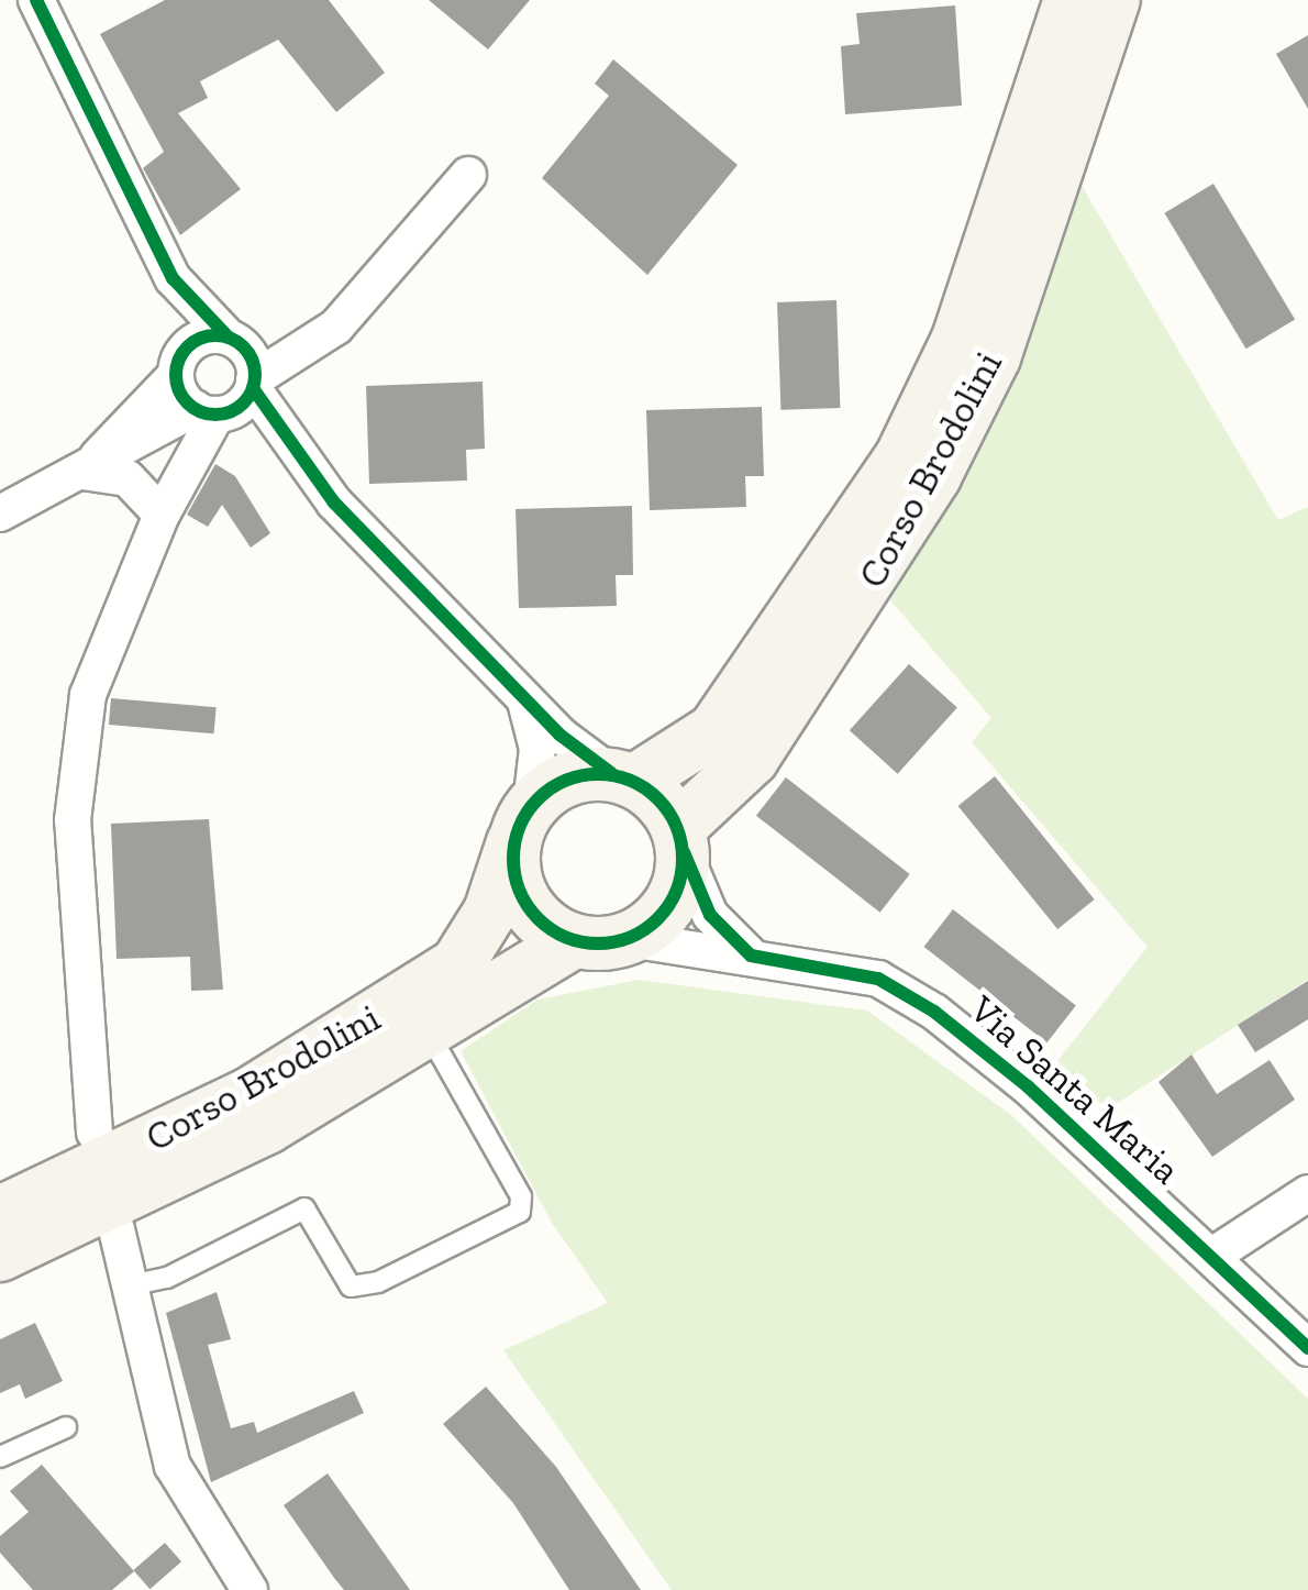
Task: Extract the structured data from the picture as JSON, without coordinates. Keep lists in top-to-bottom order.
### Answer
{
  "streets": {
    "main road": ["Corso Brodolini"],
    "street": ["Via Santa Maria"]
  },
  "crossings": [
    ["Corso Brodolini", "Via Santa Maria"]
  ]
}
